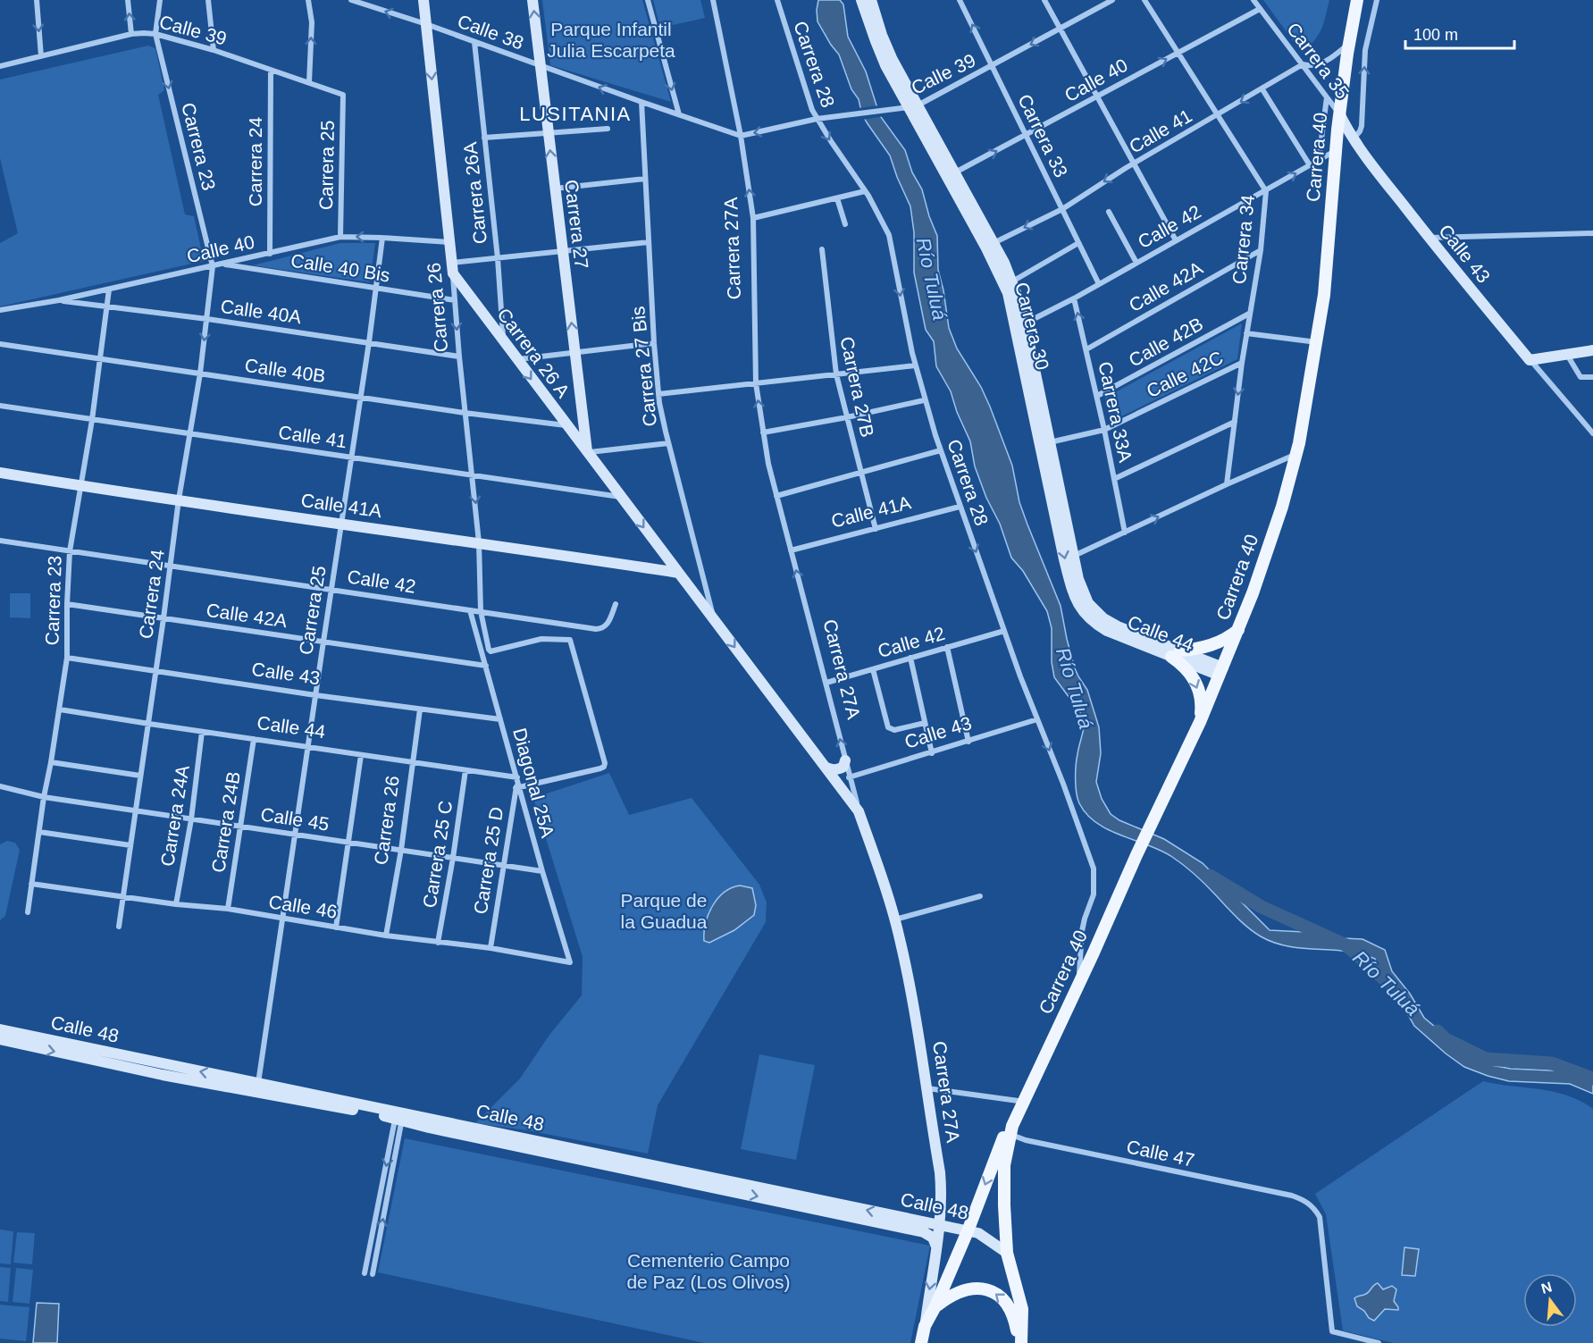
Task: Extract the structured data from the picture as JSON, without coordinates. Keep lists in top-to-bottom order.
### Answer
{
  "streets": {
    "main road": [
      "Carrera 40",
      "Carrera 27",
      "Carrera 27A",
      "Calle 43",
      "Carrera 26",
      "Carrera 30",
      "Carrera 26 A",
      "Calle 41A",
      "Calle 44",
      "Calle 48"
    ],
    "street": [
      "Calle 39",
      "Calle 38",
      "Carrera 35",
      "Carrera 28",
      "Calle 40",
      "Calle 41",
      "Carrera 33",
      "Carrera 23",
      "Carrera 24",
      "Carrera 25",
      "Carrera 26A",
      "Calle 42",
      "Carrera 34",
      "Calle 40 Bis",
      "Calle 42A",
      "Calle 40A",
      "Calle 42B",
      "Carrera 27 Bis",
      "Calle 40B",
      "Calle 42C",
      "Carrera 27B",
      "Carrera 33A",
      "Diagonal 25A",
      "Carrera 24A",
      "Calle 45",
      "Carrera 24B",
      "Carrera 25 C",
      "Carrera 25 D",
      "Calle 46",
      "Calle 47"
    ]
  },
  "crossings": [
    ["Calle 39", "Calle 38"],
    ["Calle 39", "Carrera 28"],
    ["Calle 39", "Carrera 33"],
    ["Calle 39", "Carrera 23"],
    ["Calle 39", "Carrera 24"],
    ["Calle 39", "Carrera 25"],
    ["Calle 39", "Carrera 27A"],
    ["Calle 39", "Carrera 30"],
    ["Calle 38", "Carrera 26A"],
    ["Calle 38", "Carrera 27"],
    ["Calle 38", "Carrera 27A"],
    ["Calle 38", "Carrera 26"],
    ["Calle 38", "Carrera 27 Bis"],
    ["Carrera 35", "Calle 40"],
    ["Carrera 35", "Calle 41"],
    ["Carrera 35", "Carrera 40"],
    ["Carrera 35", "Calle 43"],
    ["Carrera 28", "Carrera 40"],
    ["Carrera 28", "Calle 42"],
    ["Carrera 28", "Calle 43"],
    ["Carrera 28", "Calle 41A"],
    ["Calle 40", "Carrera 33"],
    ["Calle 40", "Carrera 23"],
    ["Calle 40", "Carrera 24"],
    ["Calle 40", "Carrera 25"],
    ["Calle 40", "Carrera 34"],
    ["Calle 40", "Calle 40 Bis"],
    ["Calle 40", "Carrera 26"],
    ["Calle 40", "Calle 40A"],
    ["Calle 40", "Carrera 30"],
    ["Calle 41", "Carrera 33"],
    ["Calle 41", "Carrera 23"],
    ["Calle 41", "Carrera 40"],
    ["Calle 41", "Carrera 24"],
    ["Calle 41", "Carrera 25"],
    ["Calle 41", "Carrera 34"],
    ["Calle 41", "Carrera 26"],
    ["Calle 41", "Carrera 30"],
    ["Calle 41", "Carrera 26 A"],
    ["Carrera 33", "Calle 42"],
    ["Carrera 23", "Carrera 24"],
    ["Carrera 23", "Calle 42"],
    ["Carrera 23", "Calle 43"],
    ["Carrera 23", "Calle 42A"],
    ["Carrera 23", "Calle 40A"],
    ["Carrera 23", "Calle 40B"],
    ["Carrera 23", "Calle 41A"],
    ["Carrera 23", "Calle 44"],
    ["Carrera 23", "Calle 45"],
    ["Carrera 23", "Calle 46"],
    ["Carrera 40", "Calle 42"],
    ["Carrera 40", "Carrera 27A"],
    ["Carrera 40", "Calle 43"],
    ["Carrera 40", "Calle 44"],
    ["Carrera 40", "Calle 48"],
    ["Carrera 40", "Calle 47"],
    ["Carrera 24", "Calle 42"],
    ["Carrera 24", "Calle 43"],
    ["Carrera 24", "Calle 42A"],
    ["Carrera 24", "Calle 40A"],
    ["Carrera 24", "Calle 40B"],
    ["Carrera 24", "Calle 41A"],
    ["Carrera 24", "Calle 44"],
    ["Carrera 24", "Calle 45"],
    ["Carrera 24", "Calle 46"],
    ["Carrera 25", "Calle 42"],
    ["Carrera 25", "Calle 43"],
    ["Carrera 25", "Calle 40 Bis"],
    ["Carrera 25", "Calle 42A"],
    ["Carrera 25", "Calle 40A"],
    ["Carrera 25", "Calle 40B"],
    ["Carrera 25", "Calle 41A"],
    ["Carrera 25", "Calle 44"],
    ["Carrera 25", "Calle 45"],
    ["Carrera 25", "Calle 46"],
    ["Carrera 25", "Calle 48"],
    ["Carrera 26A", "Carrera 26 A"],
    ["Carrera 27", "Carrera 26 A"],
    ["Calle 42", "Carrera 34"],
    ["Calle 42", "Carrera 27A"],
    ["Calle 42", "Carrera 26"],
    ["Calle 42", "Carrera 30"],
    ["Calle 42", "Carrera 33A"],
    ["Calle 42", "Diagonal 25A"],
    ["Carrera 34", "Calle 42A"],
    ["Carrera 34", "Calle 42B"],
    ["Carrera 34", "Calle 42C"],
    ["Carrera 27A", "Calle 43"],
    ["Carrera 27A", "Carrera 26 A"],
    ["Carrera 27A", "Calle 41A"],
    ["Carrera 27A", "Calle 48"],
    ["Calle 43", "Carrera 26"],
    ["Calle 43", "Diagonal 25A"],
    ["Calle 40 Bis", "Carrera 26"],
    ["Calle 42A", "Carrera 33A"],
    ["Calle 42A", "Diagonal 25A"],
    ["Carrera 26", "Calle 40A"],
    ["Carrera 26", "Carrera 26 A"],
    ["Carrera 26", "Calle 40B"],
    ["Carrera 26", "Calle 41A"],
    ["Carrera 26", "Calle 44"],
    ["Carrera 26", "Diagonal 25A"],
    ["Carrera 26", "Calle 45"],
    ["Carrera 26", "Carrera 25 D"],
    ["Carrera 26", "Calle 46"],
    ["Carrera 30", "Calle 42C"],
    ["Carrera 30", "Calle 44"],
    ["Calle 42B", "Carrera 33A"],
    ["Carrera 26 A", "Carrera 27 Bis"],
    ["Carrera 26 A", "Calle 40B"],
    ["Carrera 26 A", "Calle 41A"],
    ["Calle 42C", "Carrera 33A"],
    ["Carrera 27B", "Calle 41A"],
    ["Calle 44", "Diagonal 25A"],
    ["Calle 44", "Carrera 24A"],
    ["Calle 44", "Carrera 24B"],
    ["Calle 44", "Carrera 25 C"],
    ["Diagonal 25A", "Calle 45"],
    ["Diagonal 25A", "Carrera 25 D"],
    ["Diagonal 25A", "Calle 46"],
    ["Carrera 24A", "Calle 45"],
    ["Carrera 24A", "Calle 46"],
    ["Calle 45", "Carrera 24B"],
    ["Calle 45", "Carrera 25 C"],
    ["Calle 45", "Carrera 25 D"],
    ["Carrera 24B", "Calle 46"],
    ["Carrera 25 C", "Calle 46"],
    ["Carrera 25 D", "Calle 46"]
  ],
  "one_way": [
    "Calle 38",
    "Carrera 28",
    "Carrera 27",
    "Carrera 26 A"
  ],
  "districts": ["LUSITANIA"],
  "water": ["Río Tuluá"],
  "parks": ["Parque Infantil Julia Escarpeta", "Parque de la Guadua", "Cementerio Campo de Paz (Los Olivos)"],
  "scale_bar": "100 m",
  "north": "top"
}
